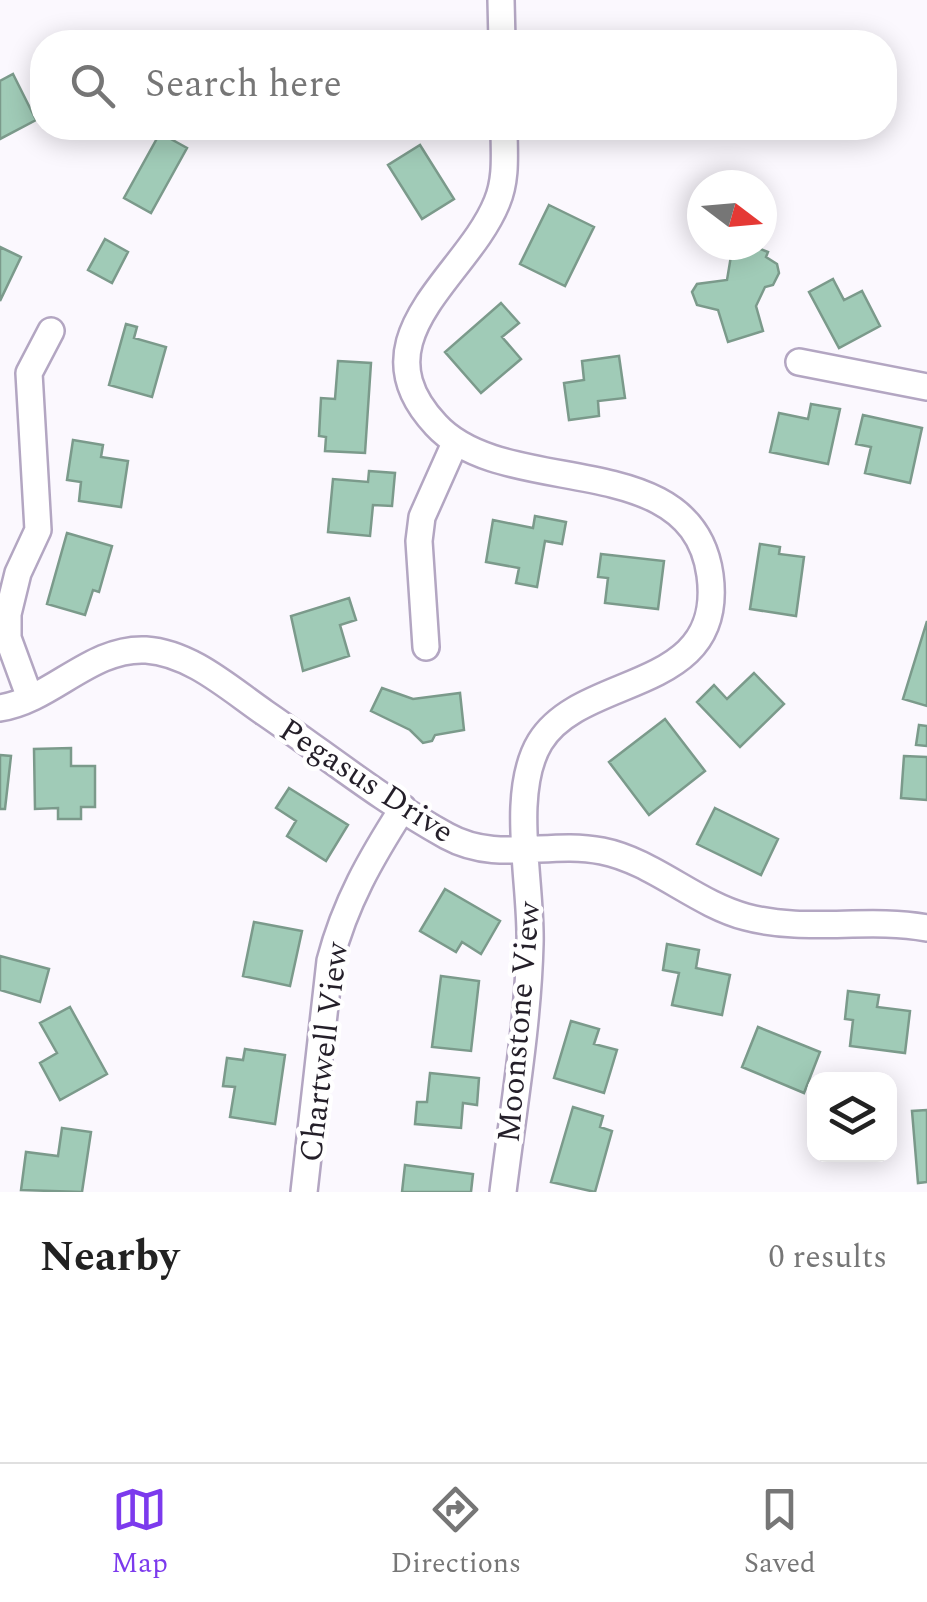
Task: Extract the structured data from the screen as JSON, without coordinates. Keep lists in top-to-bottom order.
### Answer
{
  "streets": {
    "street": ["Pegasus Drive", "Moonstone View", "Chartwell View"]
  },
  "crossings": [
    ["Pegasus Drive", "Moonstone View"],
    ["Pegasus Drive", "Chartwell View"]
  ],
  "north": "right",
  "page": {
    "search": "Search here",
    "heading": ["Nearby", "0 results"],
    "nav": ["Map", "Directions", "Saved"]
  }
}
